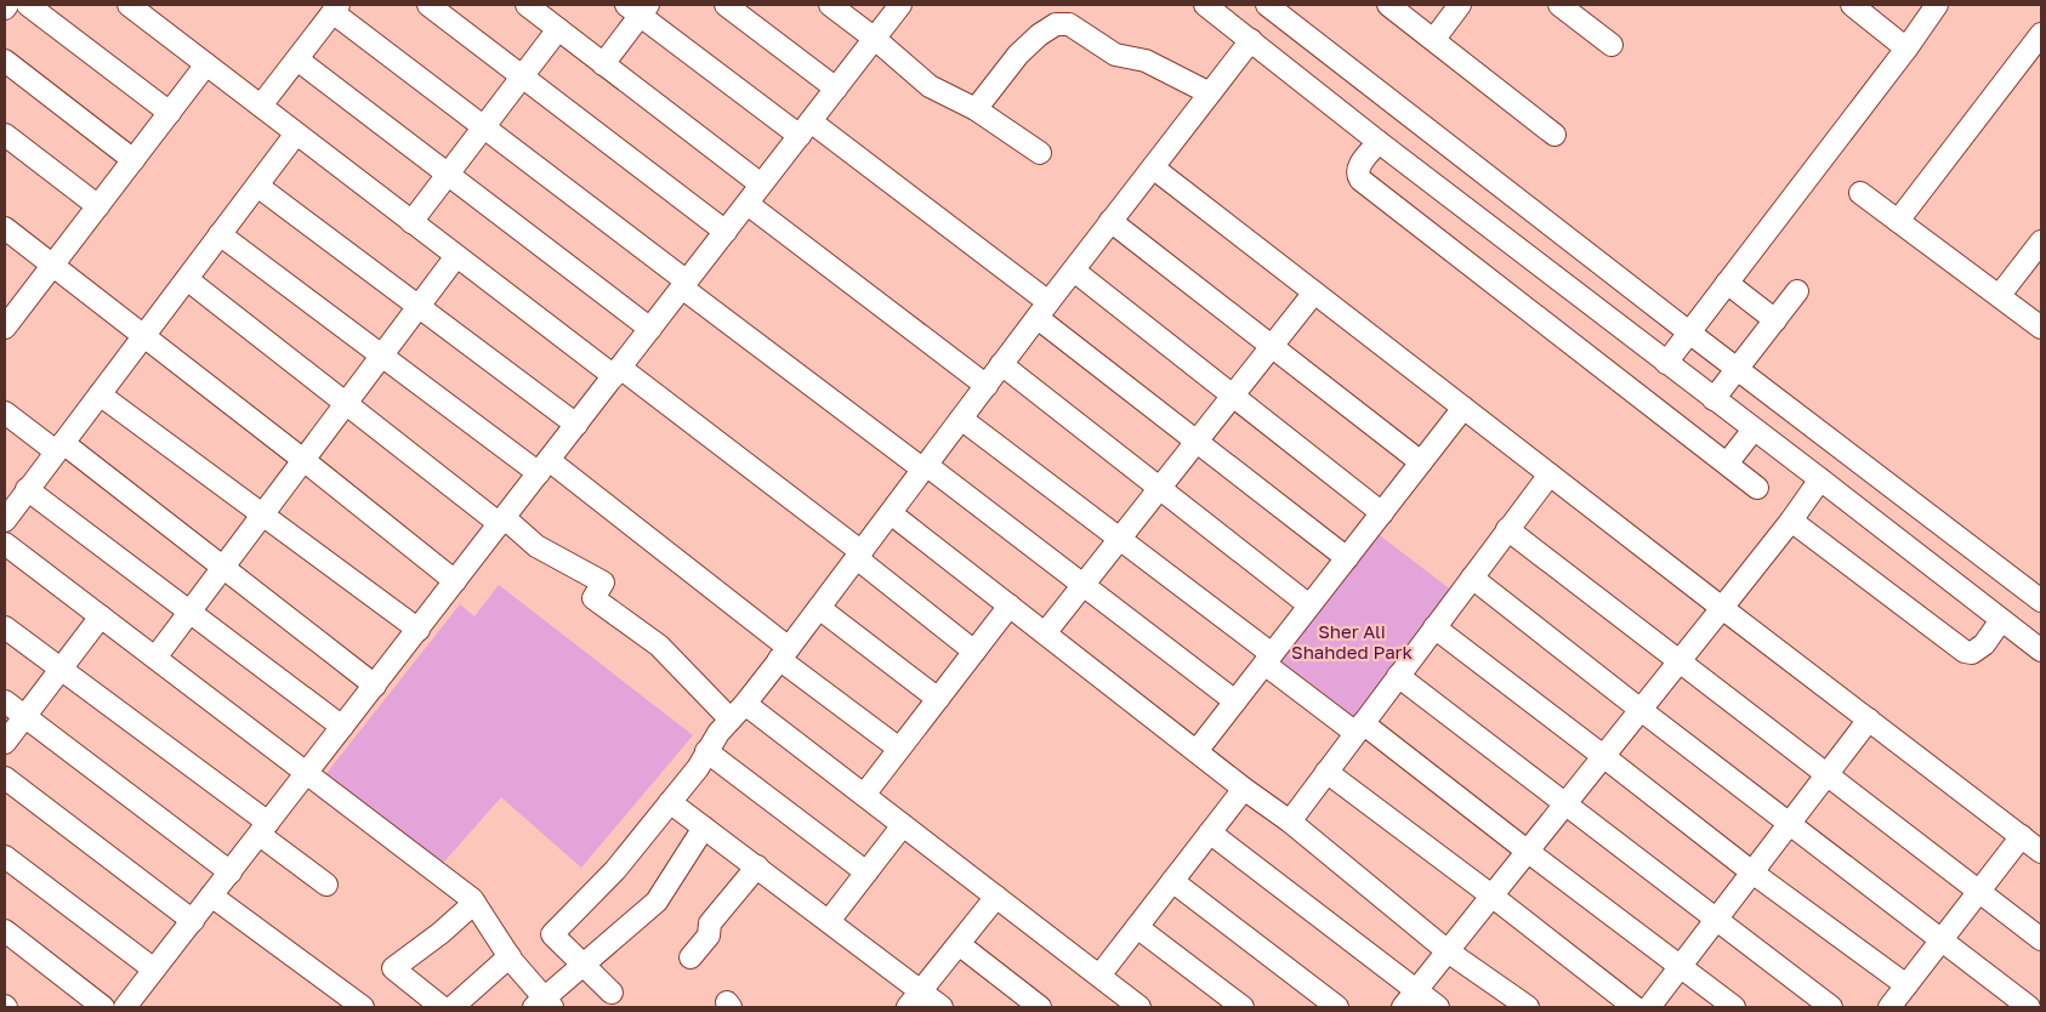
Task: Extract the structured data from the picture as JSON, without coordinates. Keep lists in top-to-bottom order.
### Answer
{
  "parks": ["Sher Ali Shahded Park"]
}
